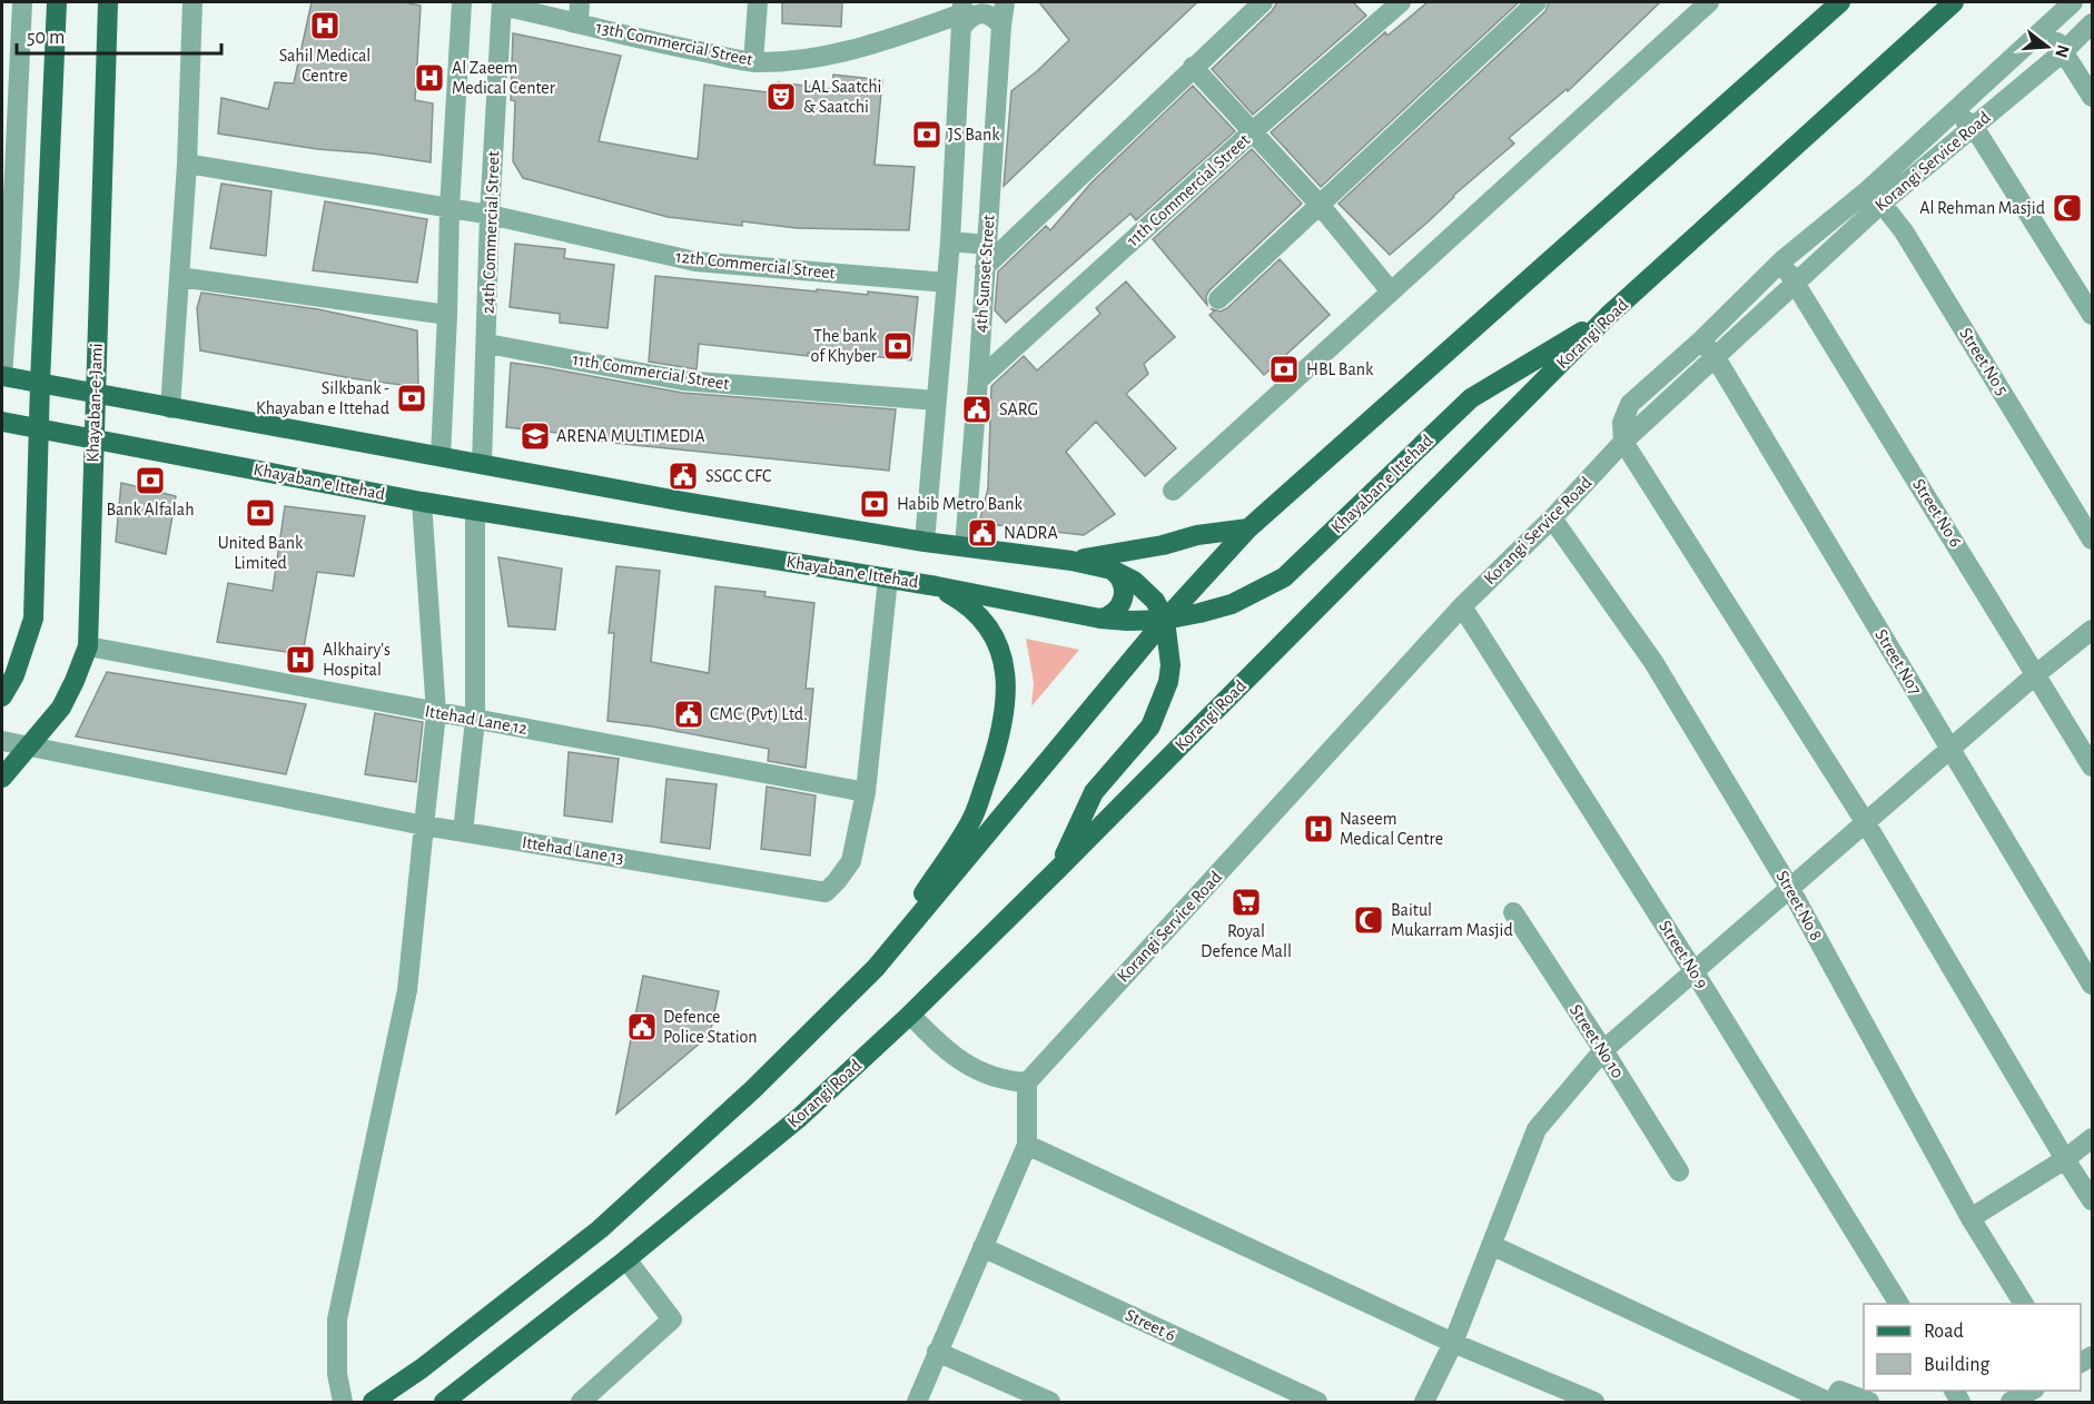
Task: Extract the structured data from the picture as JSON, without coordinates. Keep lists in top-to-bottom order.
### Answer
{
  "streets": {
    "main road": ["Korangi Road", "Khayaban-e-Jami", "Khayaban e Ittehad"],
    "street": [
      "13th Commercial Street",
      "Korangi Service Road",
      "11th Commercial Street",
      "24th Commercial Street",
      "12th Commercial Street",
      "4th Sunset Street",
      "Street No 5",
      "Street No 6",
      "Street No7",
      "Ittehad Lane 12",
      "Ittehad Lane 13",
      "Street No 8",
      "Street No 9",
      "Street No 10",
      "Street 6"
    ]
  },
  "crossings": [
    ["13th Commercial Street", "24th Commercial Street"],
    ["13th Commercial Street", "4th Sunset Street"],
    ["Korangi Service Road", "Street No 5"],
    ["Korangi Service Road", "Street No 6"],
    ["Korangi Service Road", "Street No7"],
    ["Korangi Service Road", "Street No 8"],
    ["Korangi Service Road", "Street No 9"],
    ["11th Commercial Street", "24th Commercial Street"],
    ["11th Commercial Street", "4th Sunset Street"],
    ["24th Commercial Street", "12th Commercial Street"],
    ["12th Commercial Street", "4th Sunset Street"],
    ["Korangi Road", "Khayaban e Ittehad"],
    ["Khayaban-e-Jami", "Khayaban e Ittehad"],
    ["Khayaban-e-Jami", "Ittehad Lane 12"],
    ["Khayaban-e-Jami", "Ittehad Lane 13"],
    ["Khayaban e Ittehad", "Ittehad Lane 13"],
    ["Ittehad Lane 12", "Ittehad Lane 13"]
  ],
  "places": {
    "hospital": [
      "Sahil Medical Centre",
      "Al Zaeem Medical Center",
      "Alkhairy's Hospital",
      "Naseem Medical Centre"
    ],
    "theatre": ["LAL Saatchi & Saatchi"],
    "bank": [
      "JS Bank",
      "The bank of Khyber",
      "HBL Bank",
      "Silkbank - Khayaban e Ittehad",
      "Bank Alfalah",
      "Habib Metro Bank",
      "United Bank Limited"
    ],
    "mosque": ["Al Rehman Masjid", "Baitul Mukarram Masjid"],
    "public building": [
      "SARG",
      "SSGC CFC",
      "NADRA",
      "CMC (Pvt) Ltd.",
      "Defence Police Station"
    ],
    "school or university": ["ARENA MULTIMEDIA"],
    "supermarket": ["Royal Defence Mall"]
  },
  "legend": ["Road", "Building"],
  "scale_bar": "50 m",
  "north": "right"
}
